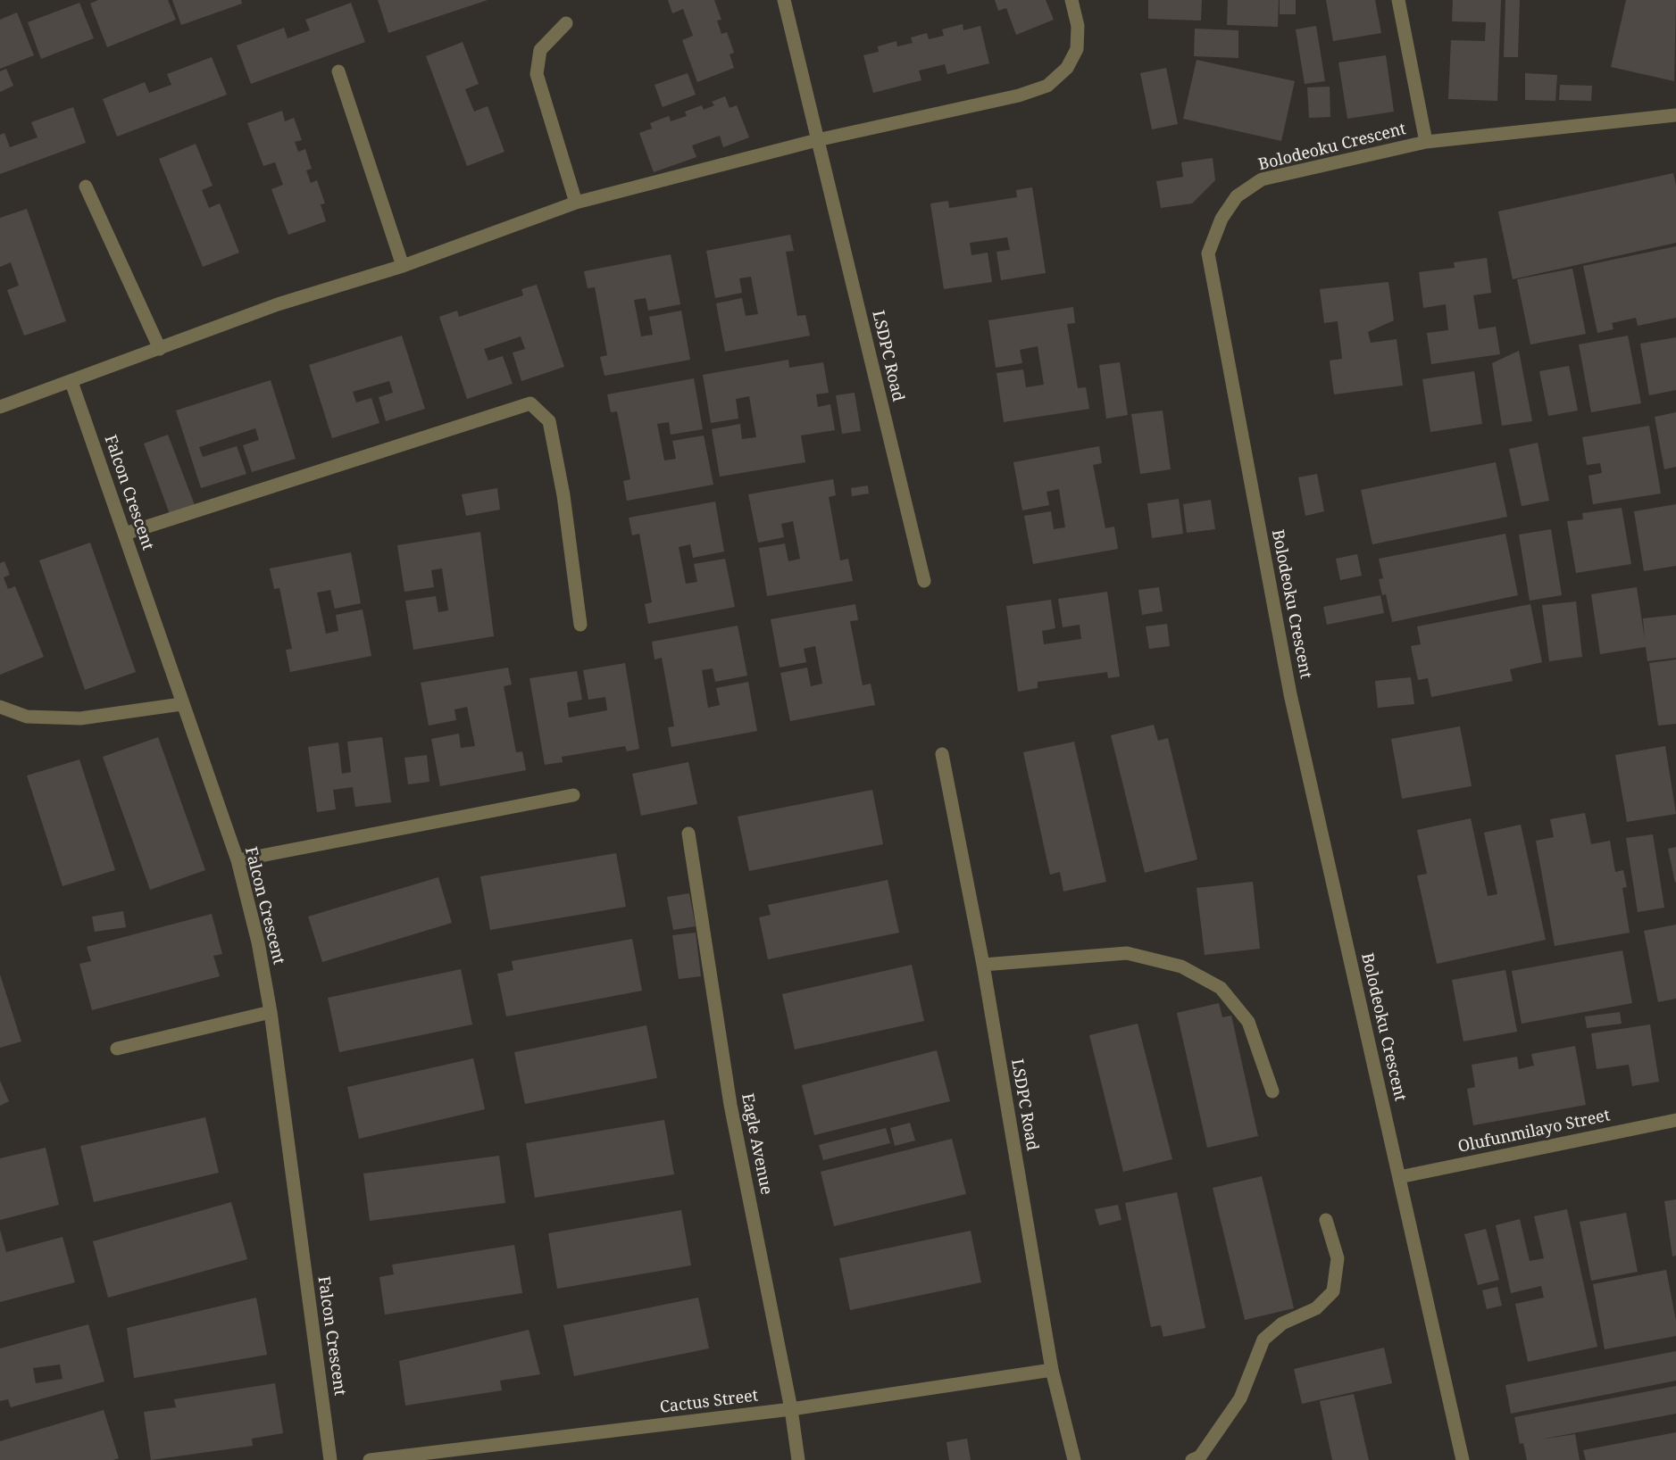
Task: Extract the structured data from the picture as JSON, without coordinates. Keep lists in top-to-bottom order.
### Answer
{
  "streets": {
    "street": [
      "Bolodeoku Crescent",
      "LSDPC Road",
      "Falcon Crescent",
      "Olufunmilayo Street",
      "Eagle Avenue",
      "Cactus Street"
    ]
  },
  "crossings": [
    ["Bolodeoku Crescent", "Olufunmilayo Street"],
    ["LSDPC Road", "Cactus Street"],
    ["Eagle Avenue", "Cactus Street"]
  ]
}
